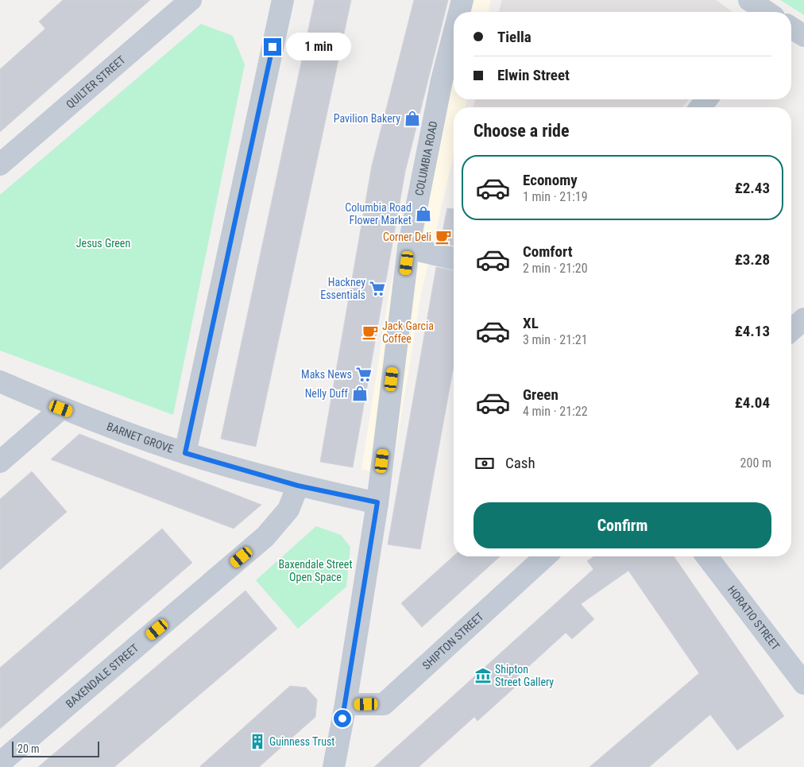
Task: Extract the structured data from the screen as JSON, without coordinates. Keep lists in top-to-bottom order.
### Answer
{
  "streets": {
    "street": [
      "QUILTER STREET",
      "COLUMBIA ROAD",
      "BARNET GROVE",
      "HORATIO STREET",
      "SHIPTON STREET",
      "BAXENDALE STREET"
    ]
  },
  "crossings": [
    ["COLUMBIA ROAD", "BARNET GROVE"],
    ["COLUMBIA ROAD", "SHIPTON STREET"],
    ["BARNET GROVE", "BAXENDALE STREET"]
  ],
  "parks": ["Jesus Green", "Baxendale Street Open Space"],
  "places": {
    "shop": ["Pavilion Bakery", "Columbia Road Flower Market", "Nelly Duff"],
    "cafe": ["Corner Deli", "Jack Garcia Coffee"],
    "supermarket": ["Hackney Essentials", "Maks News"],
    "museum": ["Shipton Street Gallery"],
    "building": ["Guinness Trust"]
  },
  "scale_bar": "20 m",
  "page": {
    "banner": ["Tiella", "Elwin Street"],
    "bubble": "1 min",
    "heading": "Choose a ride",
    "list": [
      {
        "name": "Economy",
        "note": "1 min · 21:19",
        "value": "£2.43"
      },
      {
        "name": "Comfort",
        "note": "2 min · 21:20",
        "value": "£3.28"
      },
      {
        "name": "XL",
        "note": "3 min · 21:21",
        "value": "£4.13"
      },
      {
        "name": "Green",
        "note": "4 min · 21:22",
        "value": "£4.04"
      }
    ],
    "pay": ["Cash", "200 m"],
    "buttons": "Confirm",
    "scale": "20 m"
  }
}
